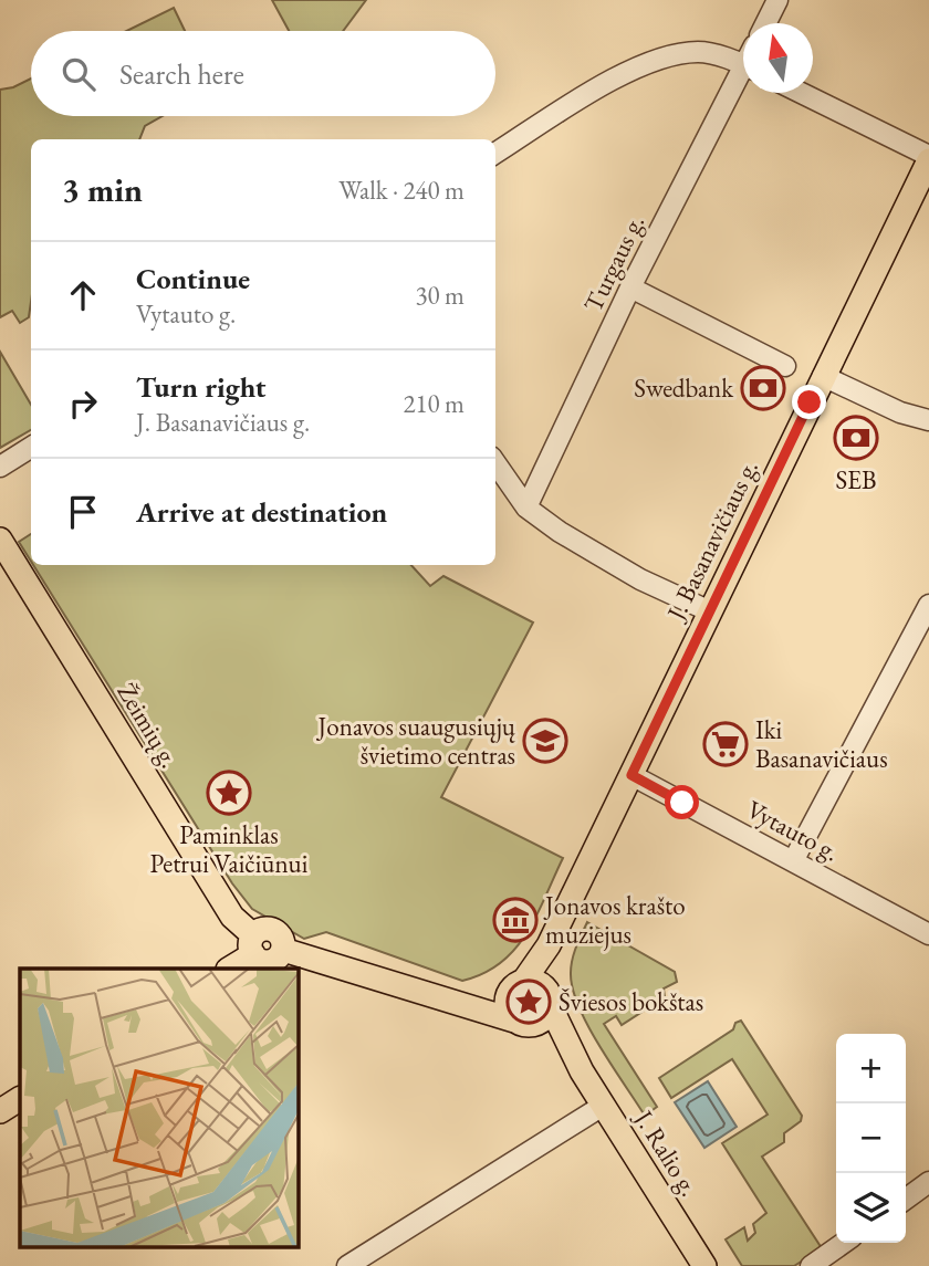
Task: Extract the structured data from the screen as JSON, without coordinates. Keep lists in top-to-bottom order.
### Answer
{
  "streets": {
    "main road": ["J. Basanavičiaus g.", "Žeimių g.", "J. Ralio g."],
    "street": ["Turgaus g.", "Vytauto g."]
  },
  "crossings": [
    ["J. Basanavičiaus g.", "Vytauto g."],
    ["J. Basanavičiaus g.", "J. Ralio g."]
  ],
  "places": {
    "bank": ["Swedbank", "SEB"],
    "school or university": ["Jonavos suaugusiųjų švietimo centras"],
    "supermarket": ["Iki Basanavičiaus"],
    "place": ["Paminklas Petrui Vaičiūnui", "Šviesos bokštas"],
    "museum": ["Jonavos krašto muziejus"]
  },
  "north": "top",
  "page": {
    "search": "Search here",
    "heading": ["3 min", "Walk · 240 m"],
    "list": [
      ["Continue", "Vytauto g.", "30 m"],
      ["Turn right", "J. Basanavičiaus g.", "210 m"],
      "Arrive at destination"
    ],
    "map_buttons": ["+", "−"]
  }
}
